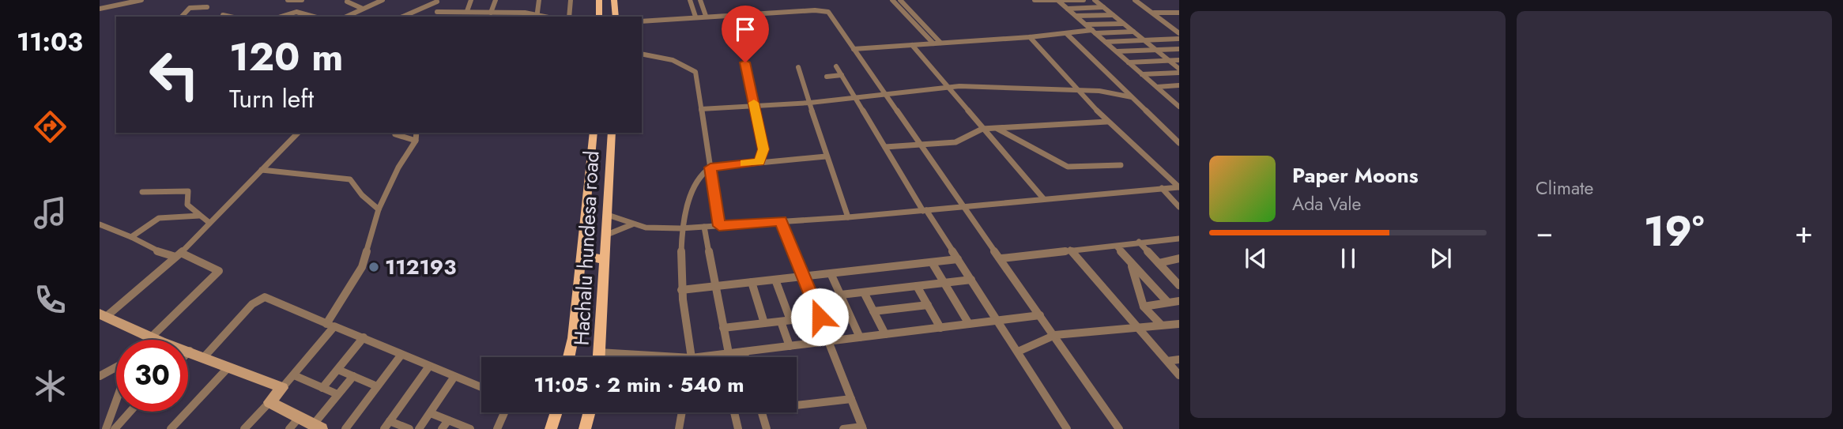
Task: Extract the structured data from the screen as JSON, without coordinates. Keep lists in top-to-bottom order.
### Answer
{
  "streets": {
    "main road": ["Hachalu hundesa road"]
  },
  "places": ["112193"],
  "page": {
    "tabs": "11:03",
    "tile": "Climate",
    "turn": ["120 m", "Turn left"],
    "song": ["Paper Moons", "Ada Vale"],
    "heat": ["−", "19°", "+"],
    "limit": "30",
    "trip": "11:05 · 2 min · 540 m"
  }
}
